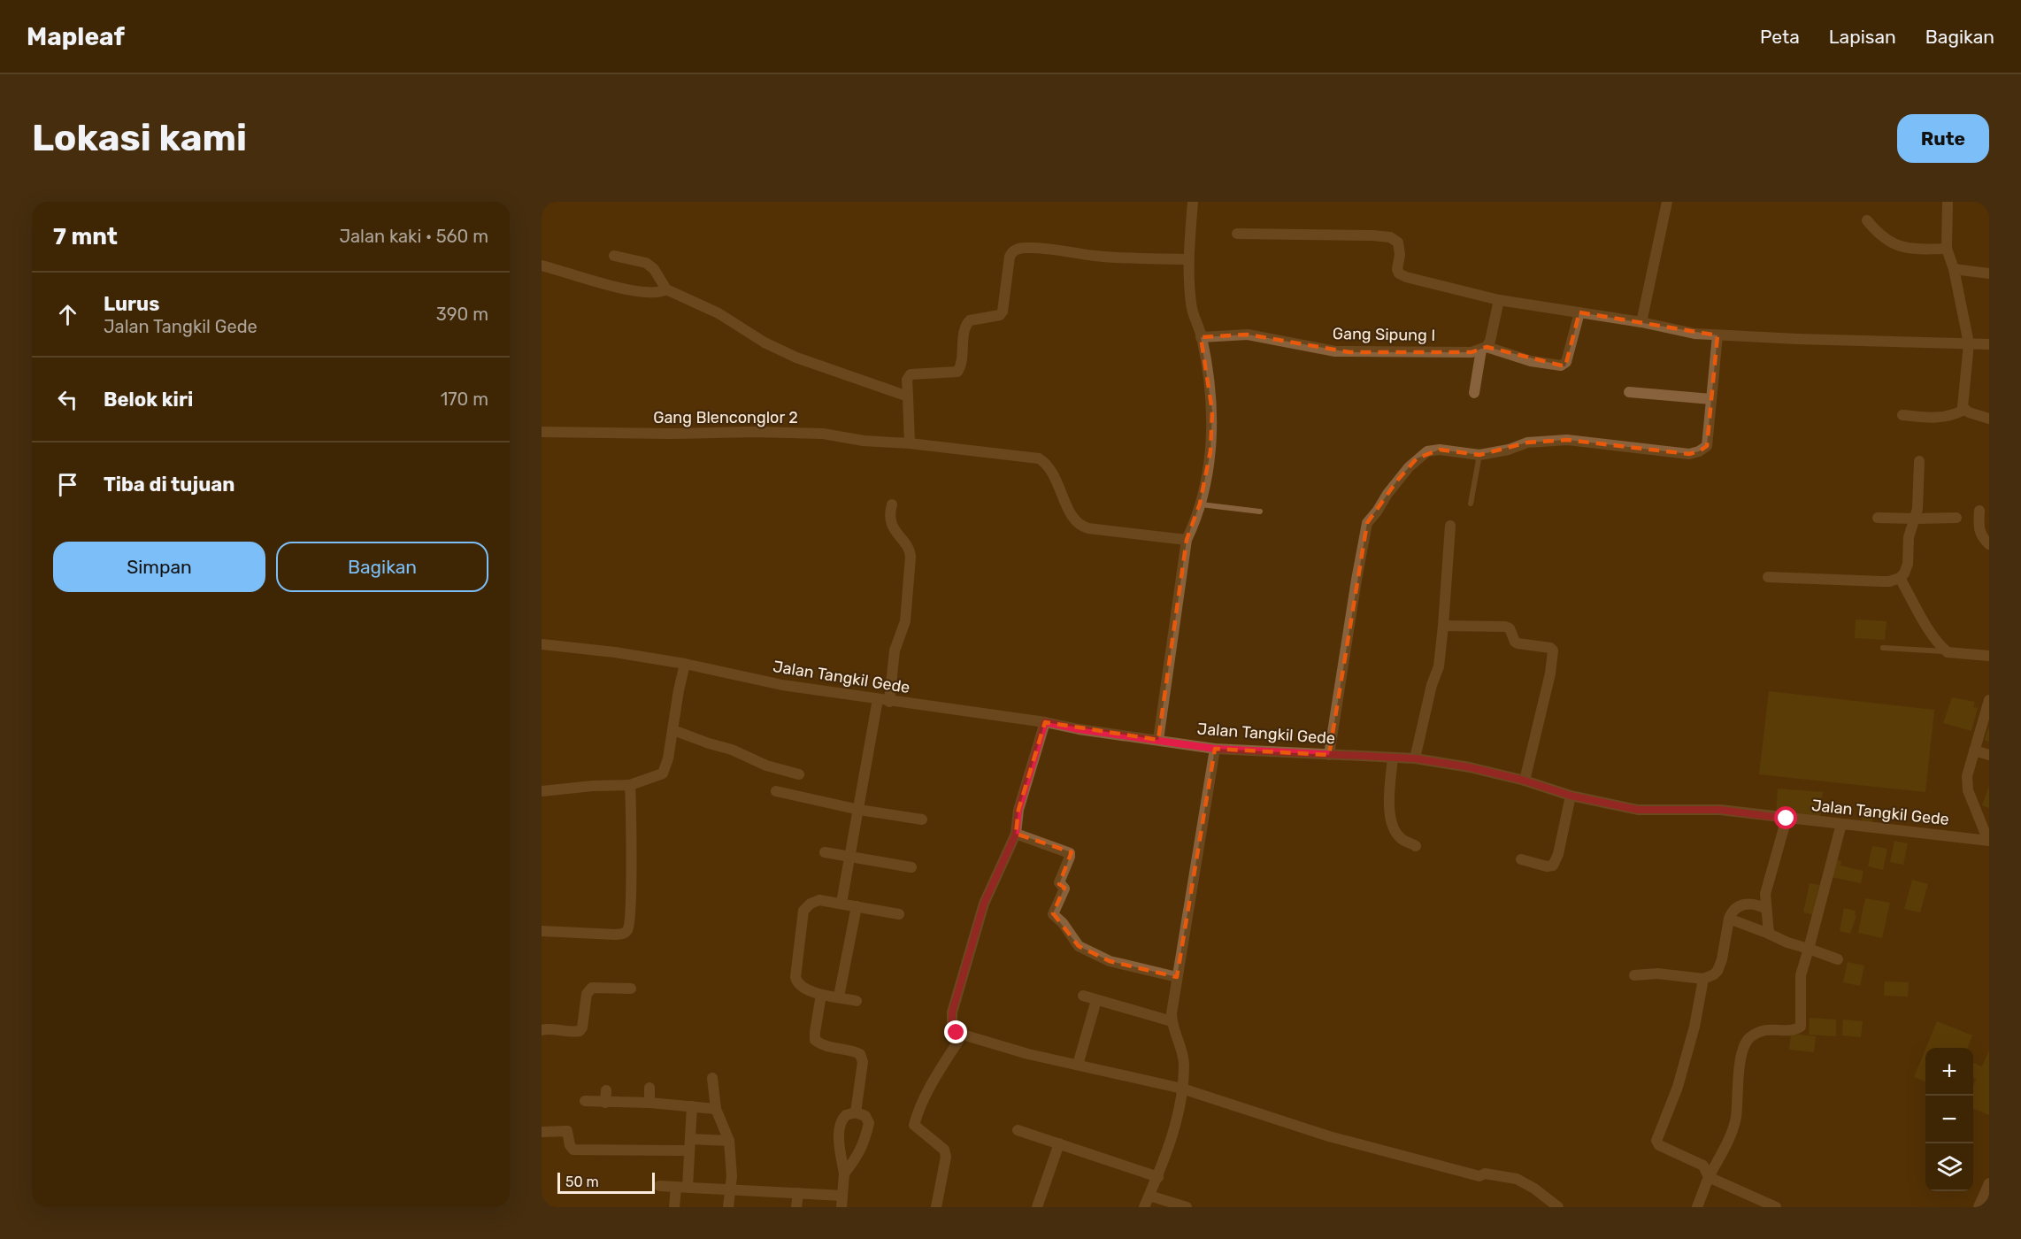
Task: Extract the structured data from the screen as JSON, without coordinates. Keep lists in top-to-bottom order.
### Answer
{
  "streets": {
    "street": ["Gang Sipung I", "Gang Blenconglor 2", "Jalan Tangkil Gede"]
  },
  "scale_bar": "50 m",
  "page": {
    "header": "Mapleaf",
    "nav": ["Peta", "Lapisan", "Bagikan"],
    "buttons": [
      "Rute",
      ["Simpan", "Bagikan"]
    ],
    "title": "Lokasi kami",
    "heading": ["7 mnt", "Jalan kaki · 560 m"],
    "list": [
      ["Lurus", "Jalan Tangkil Gede", "390 m"],
      ["Belok kiri", "170 m"],
      "Tiba di tujuan"
    ],
    "map_buttons": ["+", "−"],
    "scale": "50 m"
  }
}
